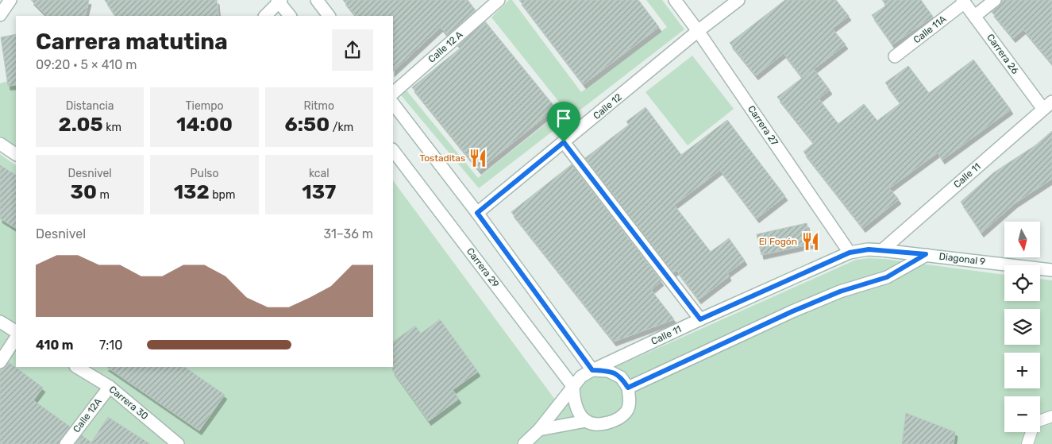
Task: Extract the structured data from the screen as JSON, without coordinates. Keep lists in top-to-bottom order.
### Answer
{
  "streets": {
    "main road": [
      "Calle 11A",
      "Calle 12 A",
      "Carrera 26",
      "Calle 12",
      "Carrera 27",
      "Calle 11",
      "Diagonal 9",
      "Carrera 29",
      "Carrera 30",
      "Calle 12A"
    ]
  },
  "crossings": [
    ["Calle 11A", "Carrera 26"],
    ["Carrera 26", "Calle 11"],
    ["Calle 12", "Carrera 27"],
    ["Carrera 27", "Calle 11"],
    ["Carrera 27", "Diagonal 9"],
    ["Calle 11", "Diagonal 9"],
    ["Calle 11", "Carrera 29"],
    ["Carrera 30", "Calle 12A"]
  ],
  "places": {
    "restaurant": ["Tostaditas", "El Fogón"]
  },
  "north": "bottom",
  "page": {
    "heading": ["Carrera matutina", "09:20 · 5 × 410 m"],
    "stats": [
      ["Distancia", "2.05 km"],
      ["Tiempo", "14:00"],
      ["Ritmo", "6:50 /km"],
      ["Desnivel", "30 m"],
      ["Pulso", "132 bpm"],
      ["kcal", "137"]
    ],
    "chart": ["Desnivel", "31–36 m"],
    "map_buttons": ["+", "−"],
    "list": [
      {
        "name": "410 m",
        "note": "7:10"
      }
    ]
  }
}
